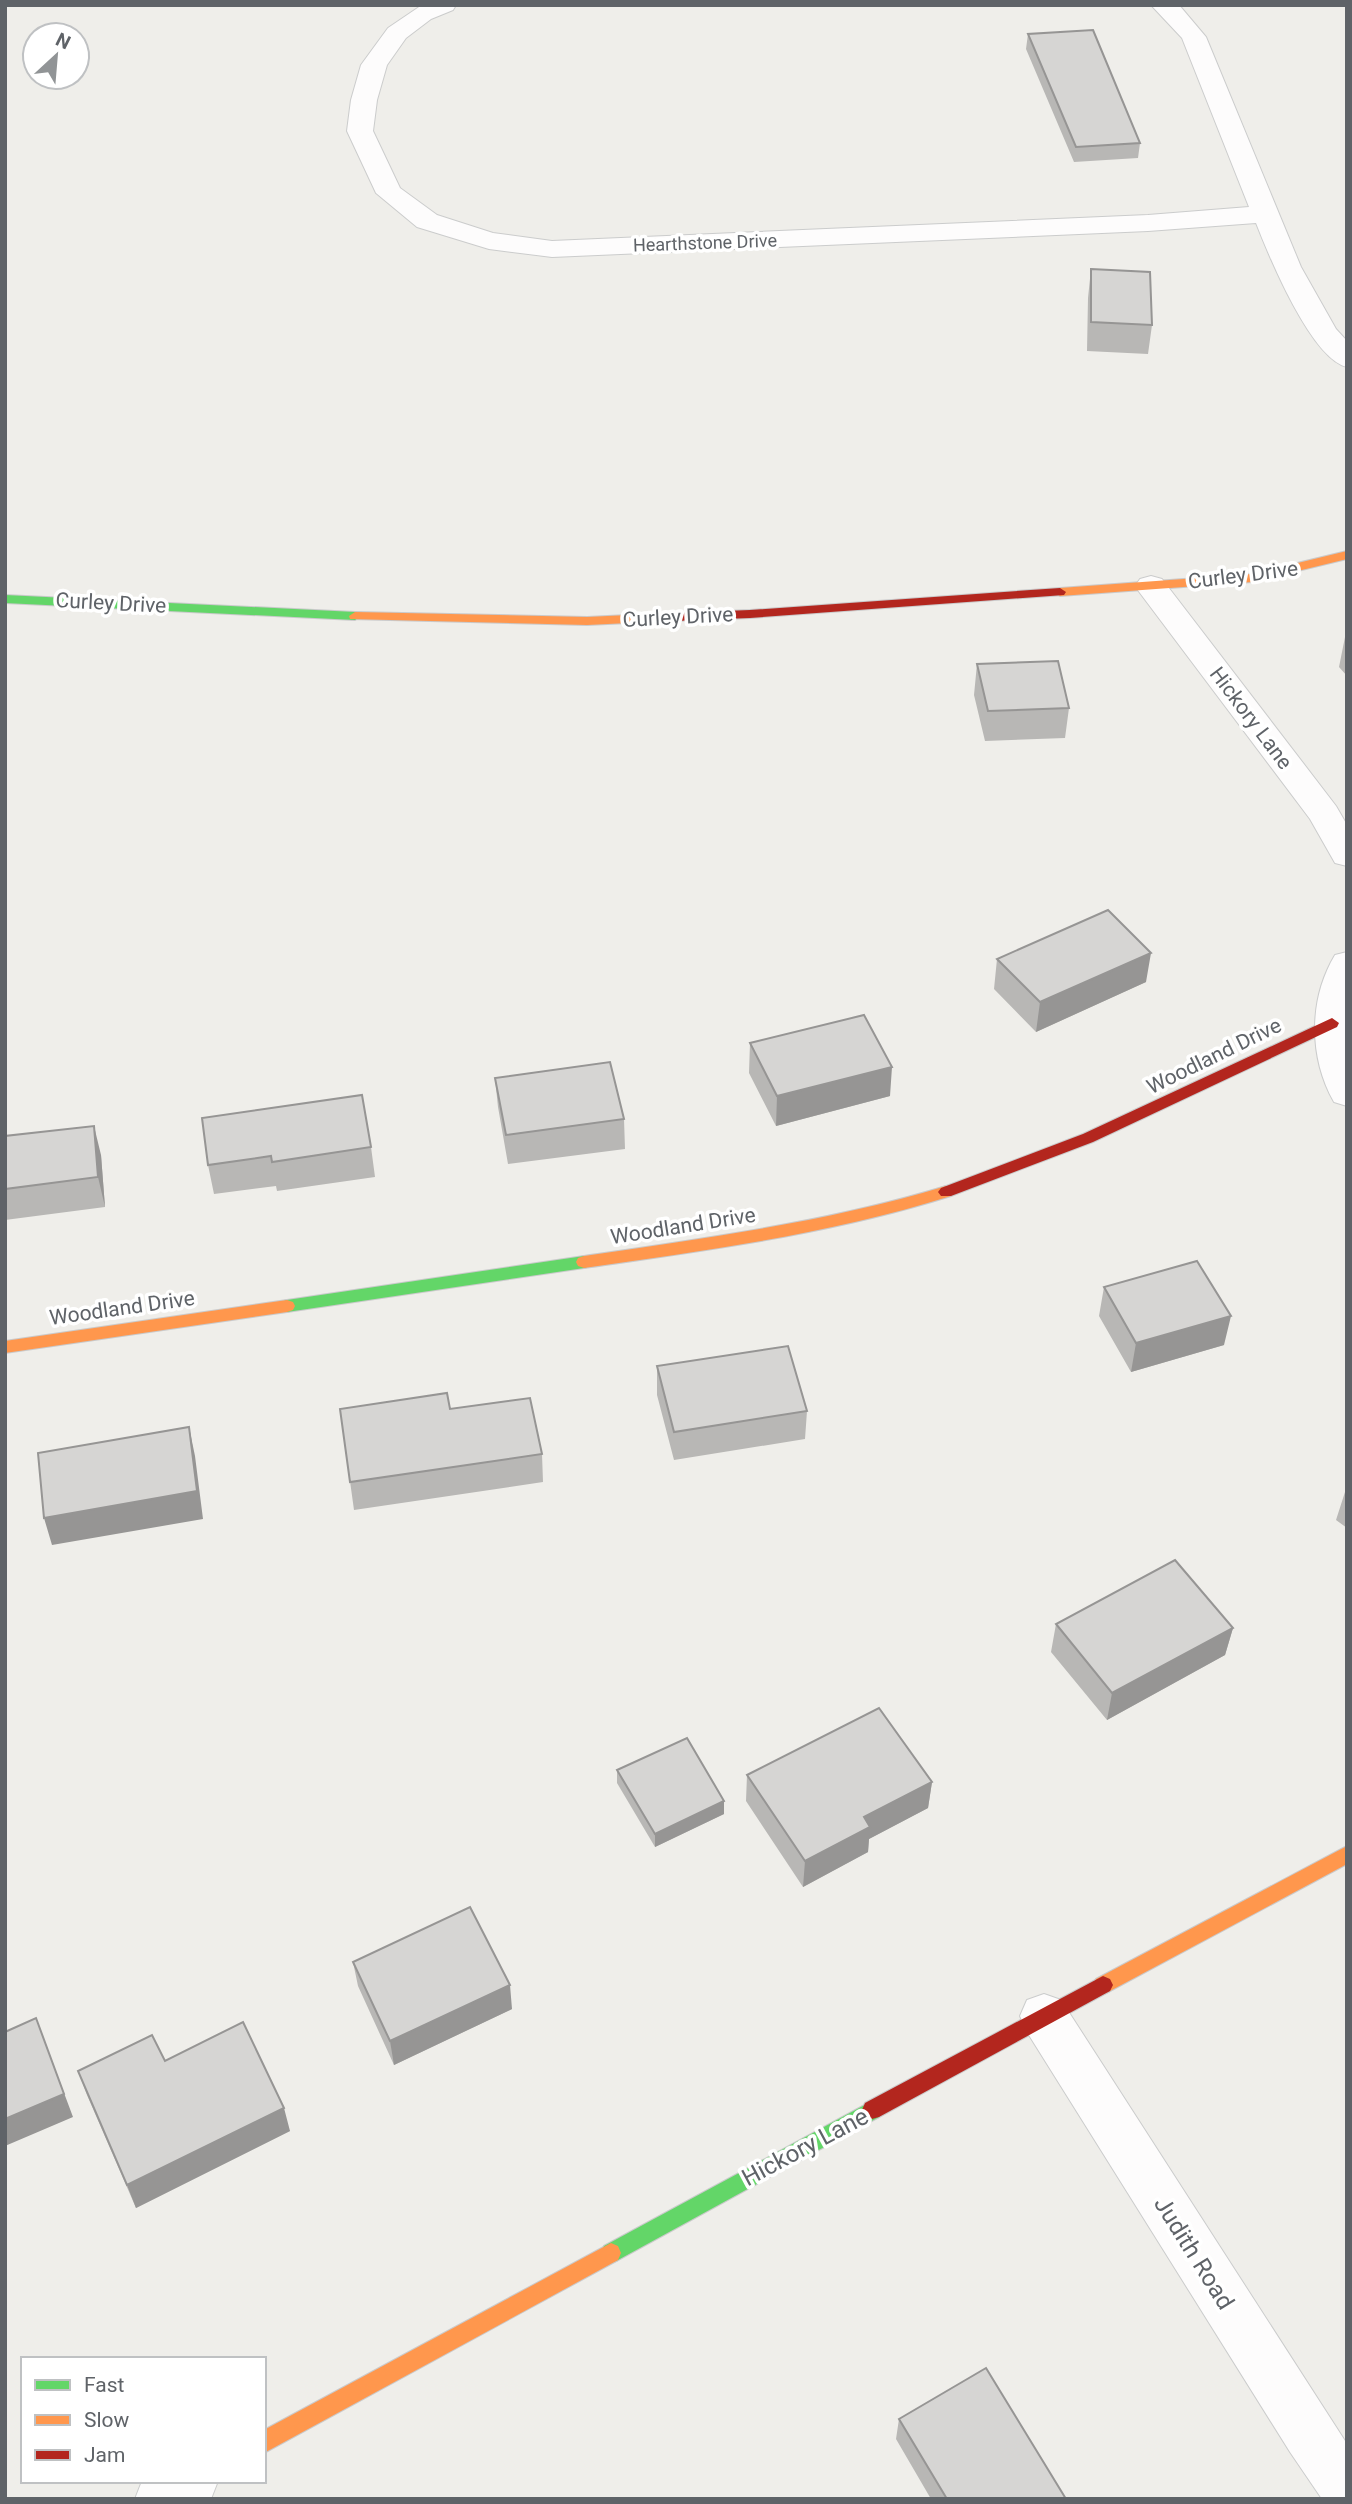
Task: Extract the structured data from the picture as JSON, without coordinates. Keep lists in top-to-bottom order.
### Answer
{
  "streets": {
    "street": [
      "Hearthstone Drive",
      "Curley Drive",
      "Hickory Lane",
      "Woodland Drive",
      "Judith Road"
    ]
  },
  "crossings": [
    ["Curley Drive", "Hickory Lane"],
    ["Hickory Lane", "Judith Road"]
  ],
  "legend": ["Fast", "Slow", "Jam"],
  "north": "top right"
}
